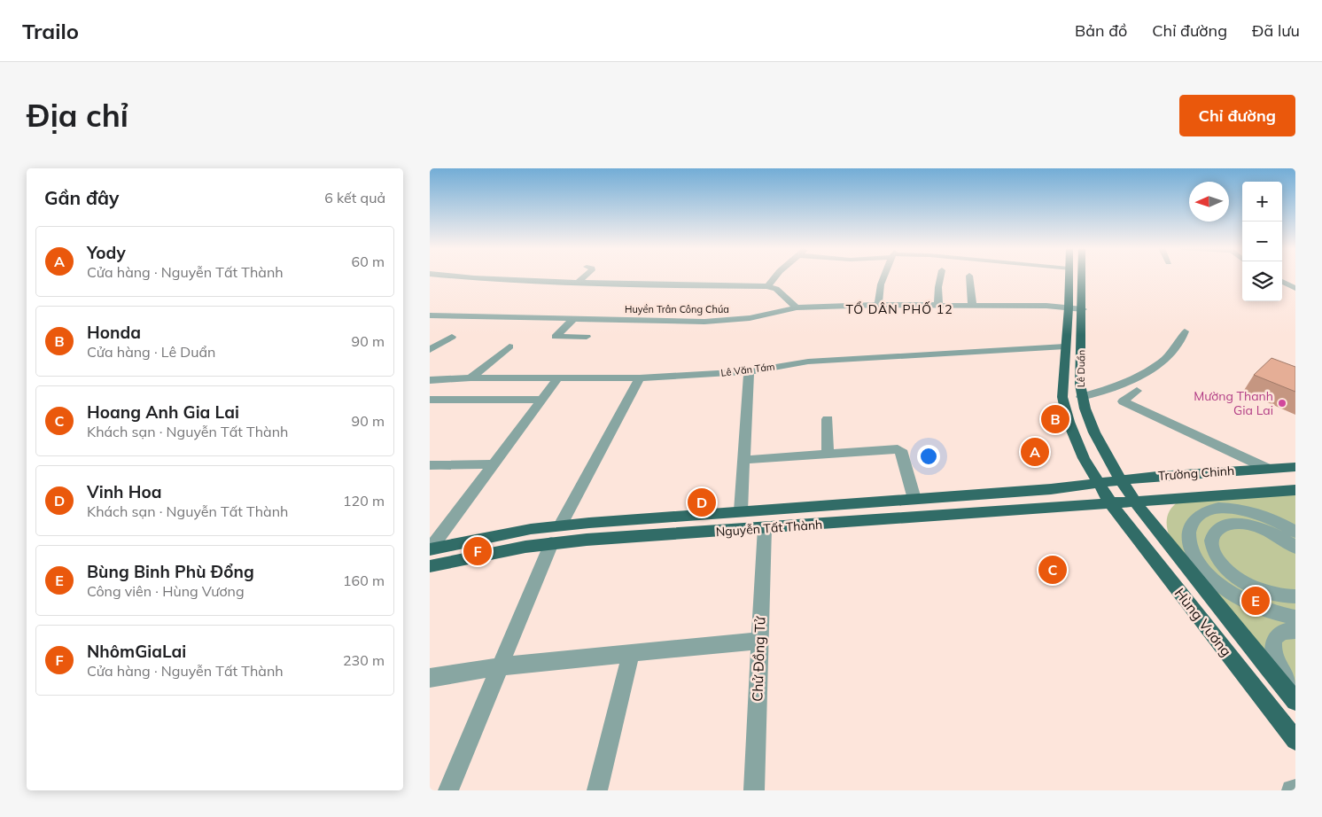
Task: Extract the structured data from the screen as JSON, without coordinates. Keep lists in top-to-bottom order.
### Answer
{
  "streets": {
    "main road": [
      "Lê Duẩn",
      "Trường Chinh",
      "Nguyễn Tất Thành",
      "Hùng Vương"
    ],
    "street": ["Huyền Trân Công Chúa", "Lê Văn Tám", "Chử Đồng Tử"]
  },
  "crossings": [
    ["Huyền Trân Công Chúa", "Lê Duẩn"],
    ["Lê Duẩn", "Lê Văn Tám"],
    ["Lê Duẩn", "Trường Chinh"],
    ["Lê Duẩn", "Nguyễn Tất Thành"],
    ["Lê Duẩn", "Hùng Vương"],
    ["Trường Chinh", "Nguyễn Tất Thành"],
    ["Trường Chinh", "Hùng Vương"],
    ["Nguyễn Tất Thành", "Hùng Vương"],
    ["Nguyễn Tất Thành", "Chử Đồng Tử"]
  ],
  "districts": ["TỔ DÂN PHỐ 12"],
  "places": ["Mường Thanh Gia Lai"],
  "north": "left",
  "page": {
    "header": "Trailo",
    "nav": ["Bản đồ", "Chỉ đường", "Đã lưu"],
    "buttons": "Chỉ đường",
    "title": "Địa chỉ",
    "heading": ["Gần đây", "6 kết quả"],
    "map_buttons": ["+", "−"],
    "list": [
      {
        "mark": "A",
        "name": "Yody",
        "note": "Cửa hàng · Nguyễn Tất Thành",
        "value": "60 m"
      },
      {
        "mark": "B",
        "name": "Honda",
        "note": "Cửa hàng · Lê Duẩn",
        "value": "90 m"
      },
      {
        "mark": "C",
        "name": "Hoang Anh Gia Lai",
        "note": "Khách sạn · Nguyễn Tất Thành",
        "value": "90 m"
      },
      {
        "mark": "D",
        "name": "Vinh Hoa",
        "note": "Khách sạn · Nguyễn Tất Thành",
        "value": "120 m"
      },
      {
        "mark": "E",
        "name": "Bùng Binh Phù Đổng",
        "note": "Công viên · Hùng Vương",
        "value": "160 m"
      },
      {
        "mark": "F",
        "name": "NhômGiaLai",
        "note": "Cửa hàng · Nguyễn Tất Thành",
        "value": "230 m"
      }
    ],
    "pins": [
      "B",
      "A",
      "D",
      "F",
      "C",
      "E"
    ]
  }
}
